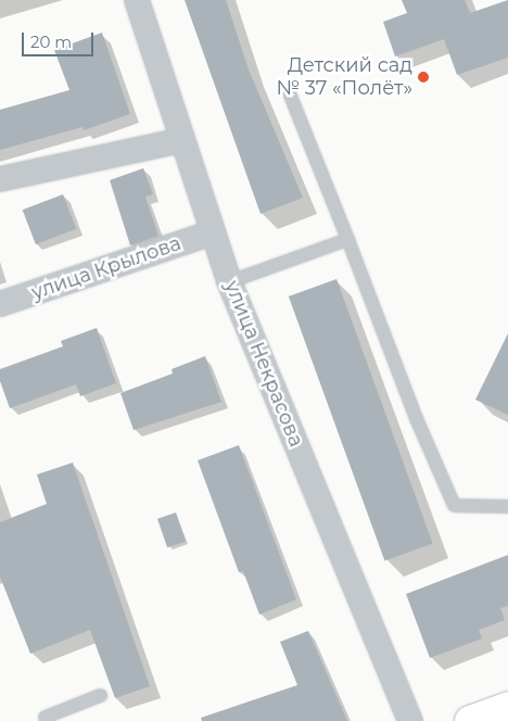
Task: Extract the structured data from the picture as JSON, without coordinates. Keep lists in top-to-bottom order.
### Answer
{
  "streets": {
    "street": ["улица Крылова", "улица Некрасова"]
  },
  "crossings": [
    ["улица Крылова", "улица Некрасова"]
  ],
  "places": ["Детский сад № 37 «Полёт»"],
  "scale_bar": "20 m"
}
